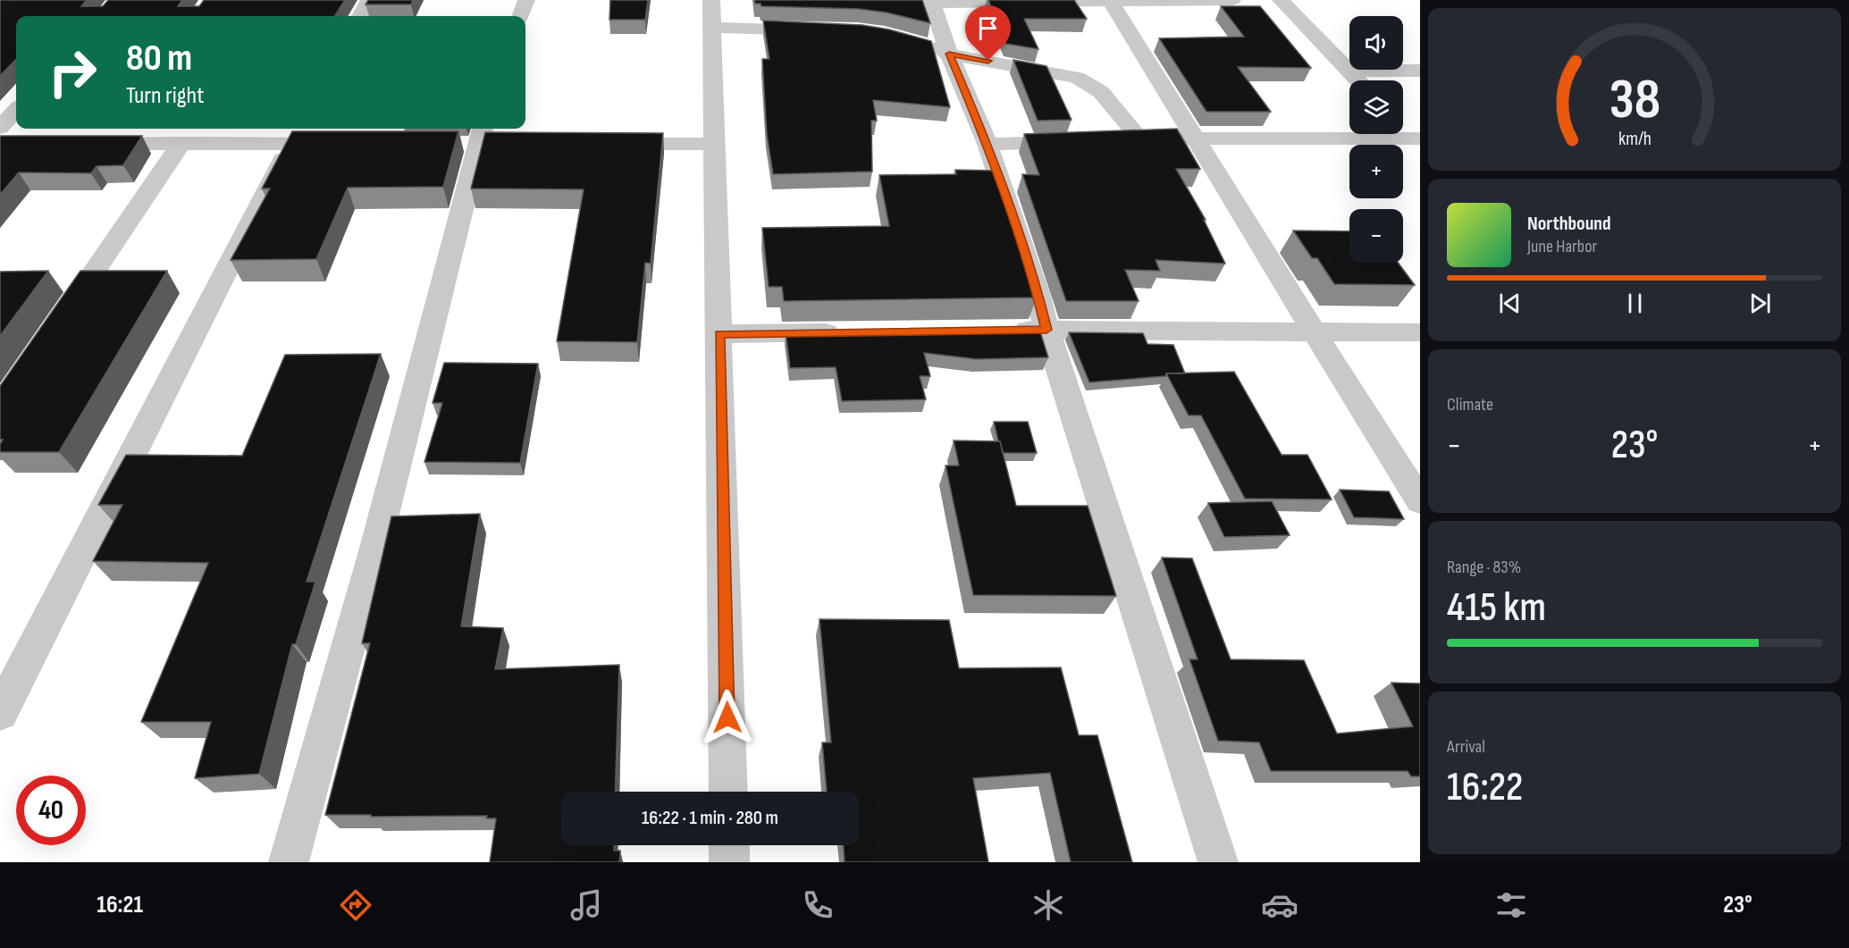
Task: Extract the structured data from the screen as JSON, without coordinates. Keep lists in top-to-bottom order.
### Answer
{
  "page": {
    "map_buttons": ["+", "−"],
    "turn": ["80 m", "Turn right"],
    "song": ["Northbound", "June Harbor"],
    "tile": [
      "Climate",
      ["Range · 83%", "415 km"],
      ["Arrival", "16:22"]
    ],
    "heat": ["−", "23°", "+"],
    "limit": "40",
    "trip": "16:22 · 1 min · 280 m",
    "tabs": ["16:21", "23°"],
    "gauge": ["38", "km/h"]
  }
}
